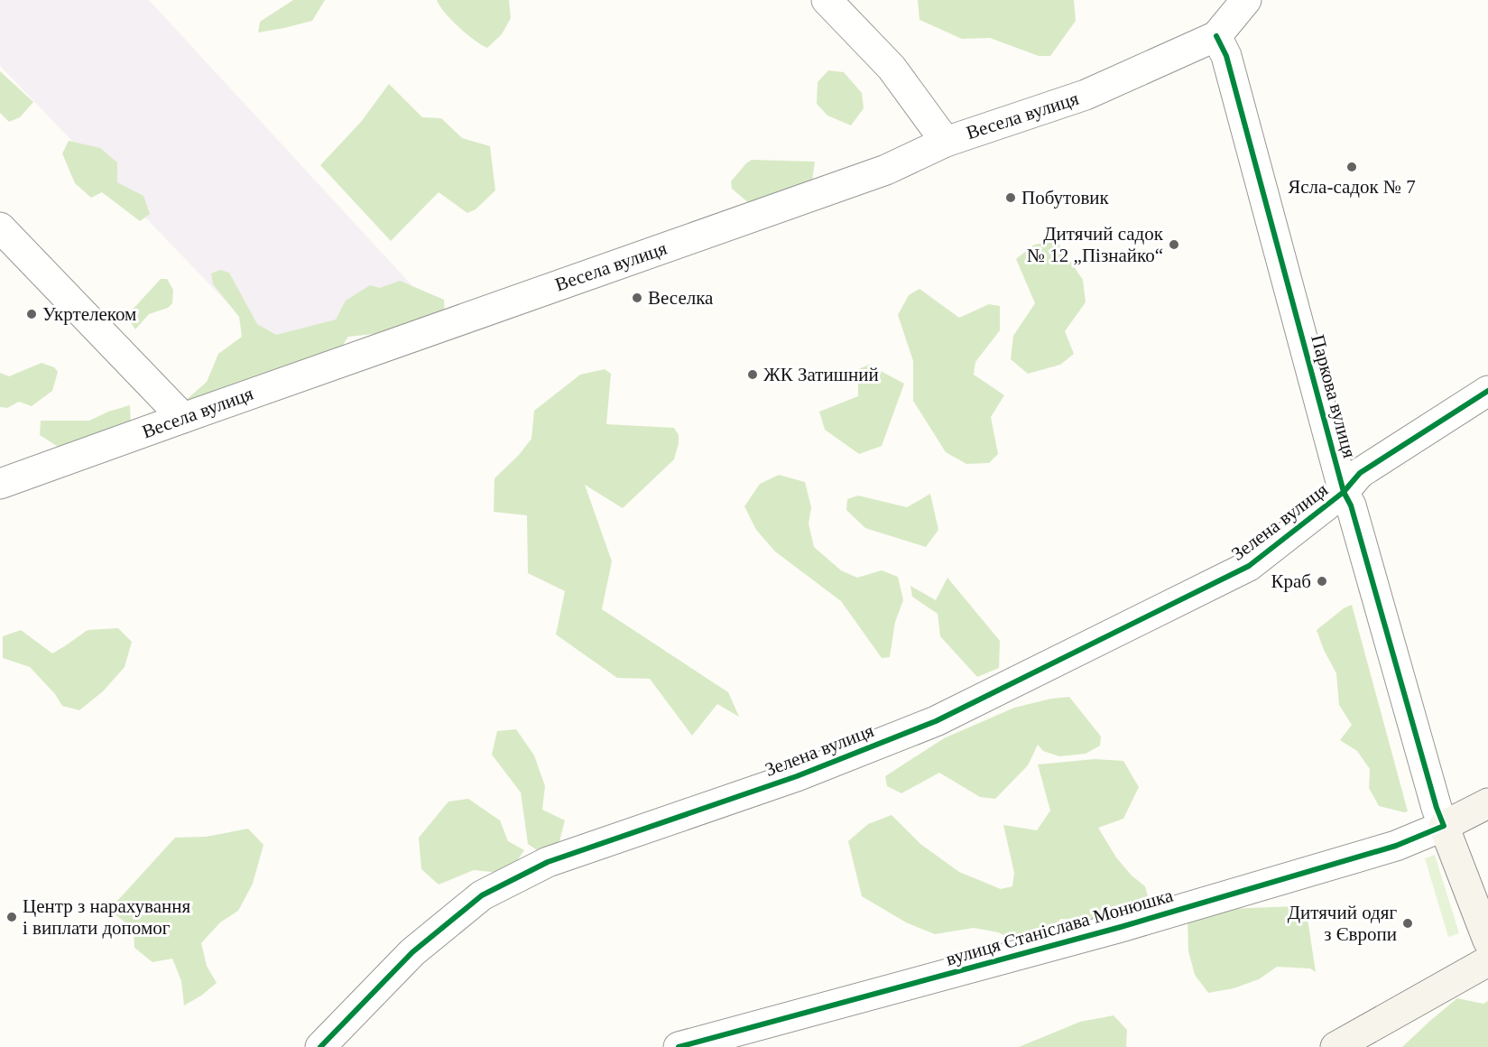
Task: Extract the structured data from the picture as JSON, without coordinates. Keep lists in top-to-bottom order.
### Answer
{
  "streets": {
    "main road": ["Паркова вулиця"],
    "street": ["Весела вулиця", "Зелена вулиця", "вулиця Станіслава Монюшка"]
  },
  "crossings": [
    ["Весела вулиця", "Паркова вулиця"],
    ["Паркова вулиця", "Зелена вулиця"],
    ["Паркова вулиця", "вулиця Станіслава Монюшка"]
  ],
  "places": [
    "Ясла-садок № 7",
    "Побутовик",
    "Дитячий садок № 12 „Пізнайко“",
    "Веселка",
    "Укртелеком",
    "ЖК Затишний",
    "Краб",
    "Центр з нарахування і виплати допомог",
    "Дитячий одяг з Європи"
  ]
}
